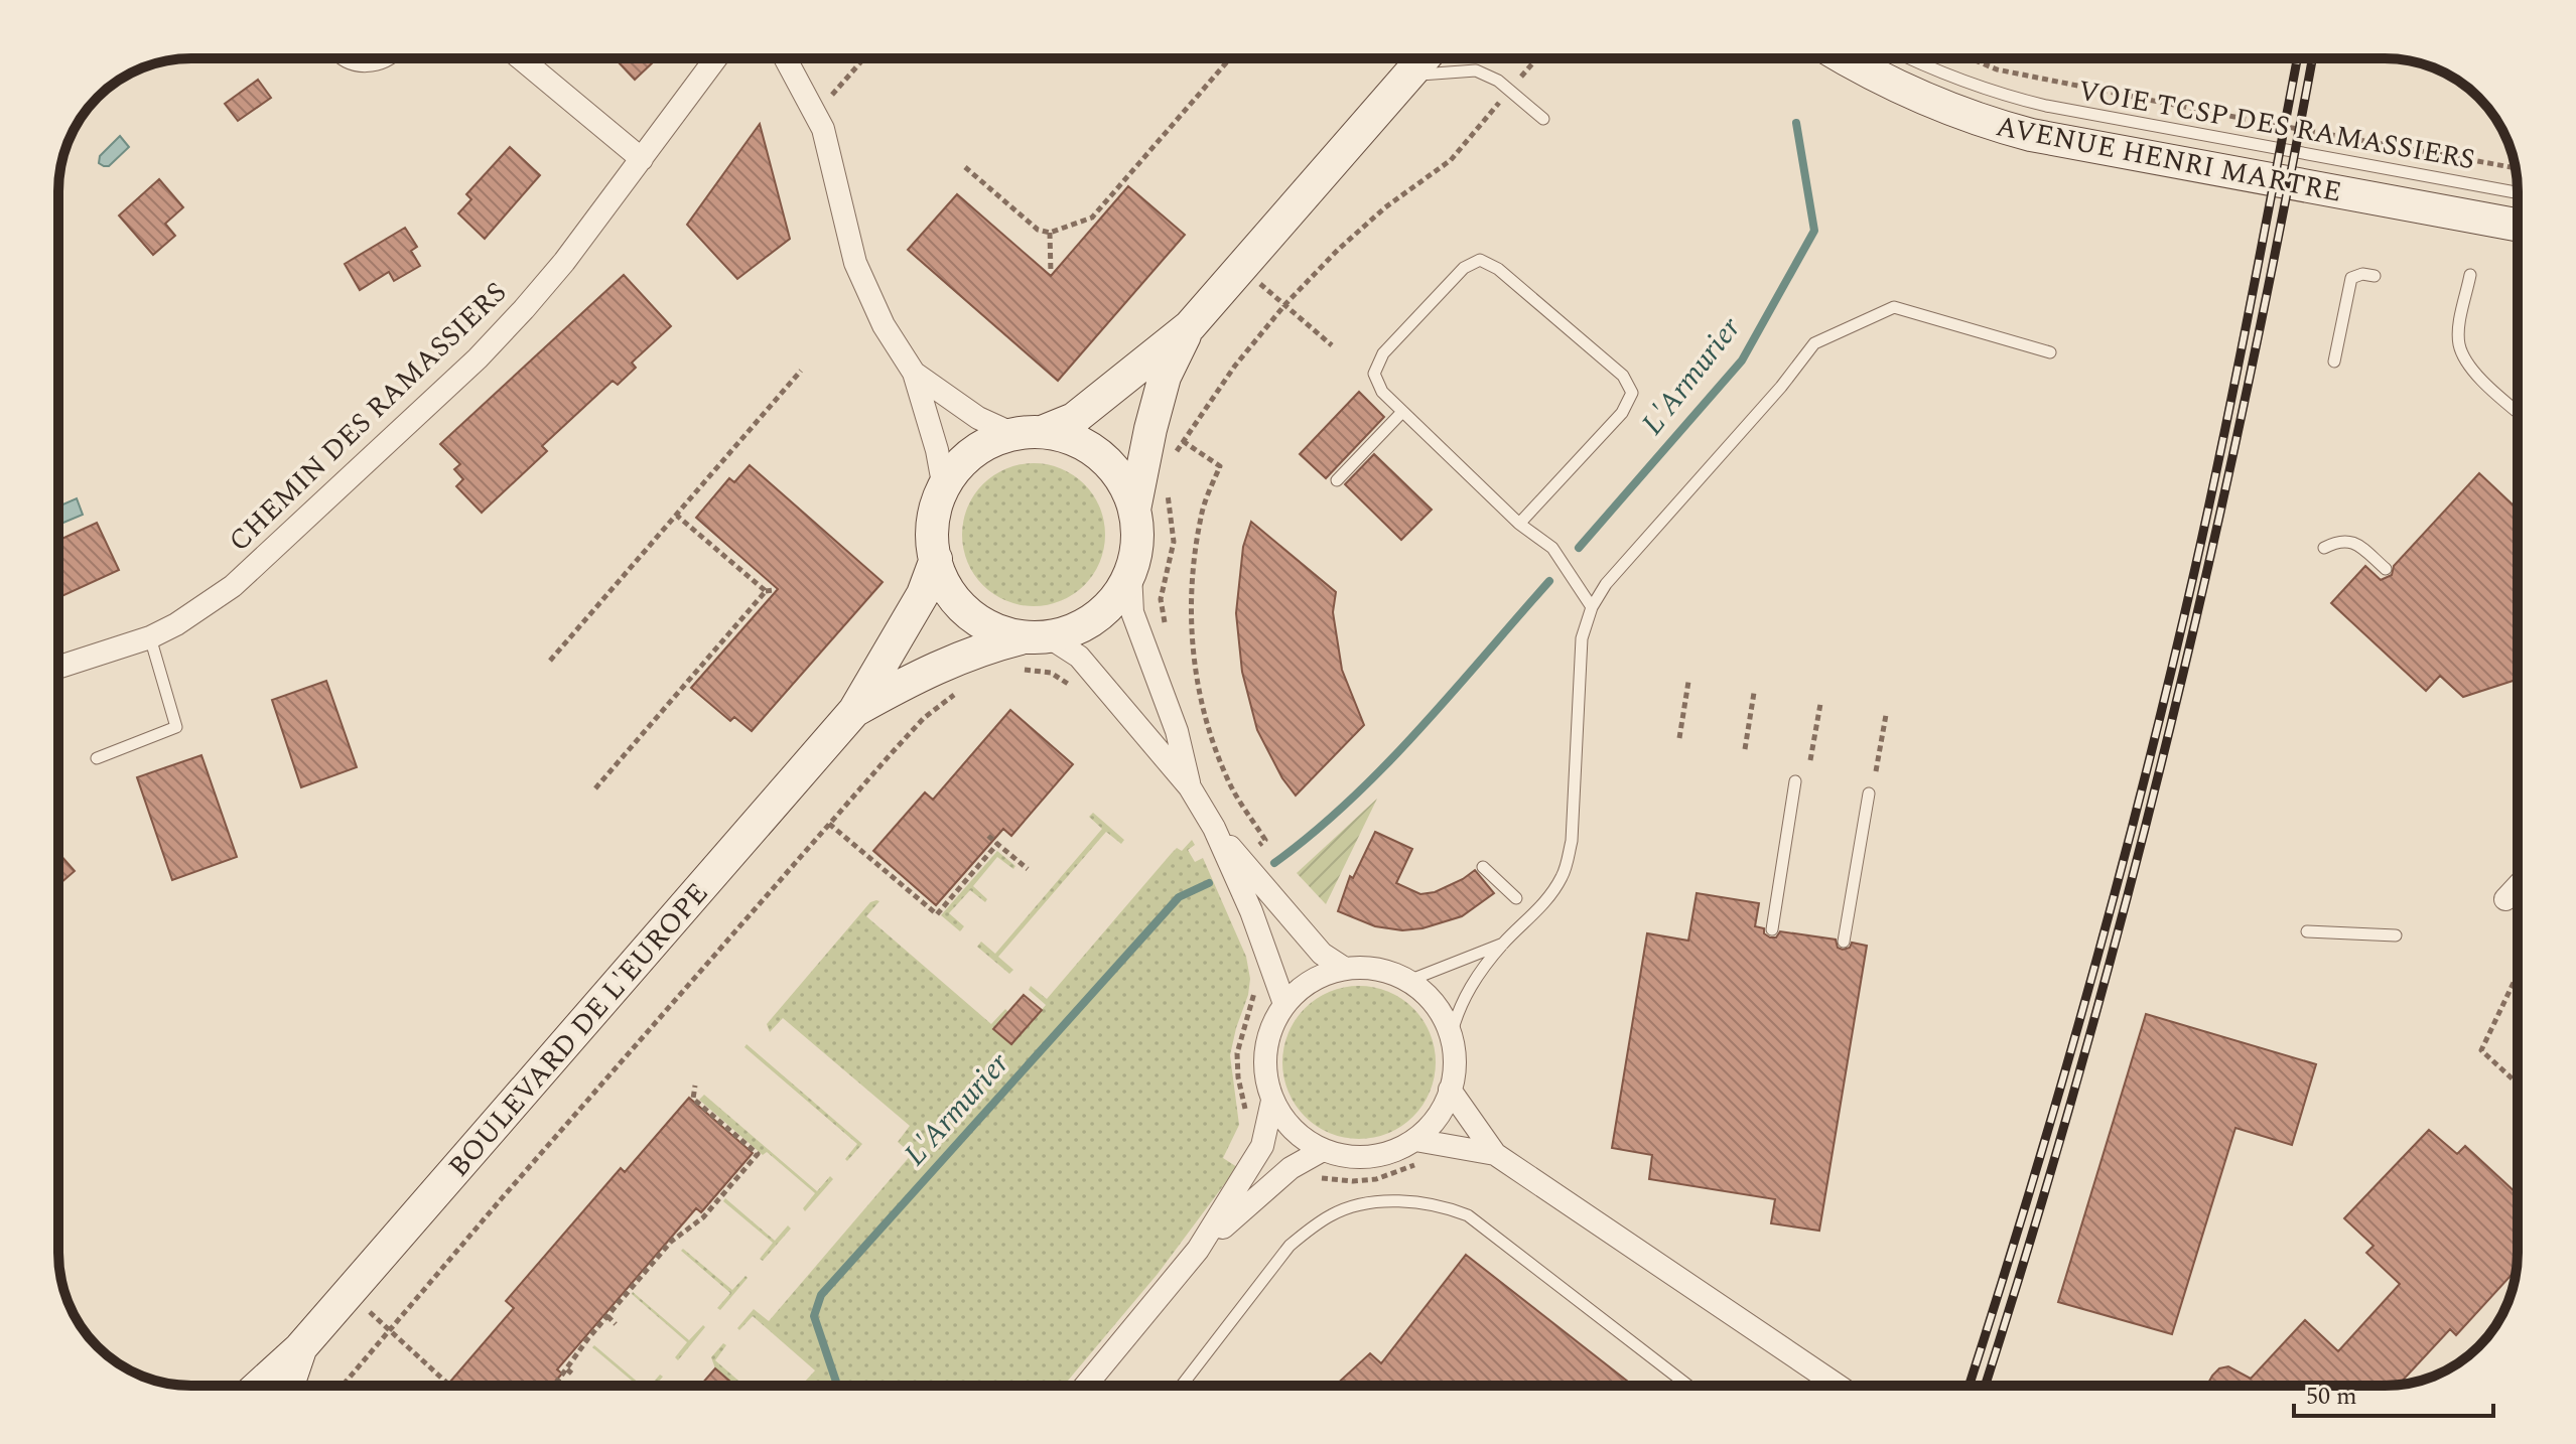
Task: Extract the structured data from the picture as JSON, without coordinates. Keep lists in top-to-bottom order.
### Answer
{
  "streets": {
    "street": ["AVENUE HENRI MARTRE", "CHEMIN DES RAMASSIERS", "BOULEVARD DE L'EUROPE"],
    "lane": ["VOIE TCSP DES RAMASSIERS"]
  },
  "water": ["L'Armurier"],
  "scale_bar": "50 m"
}
